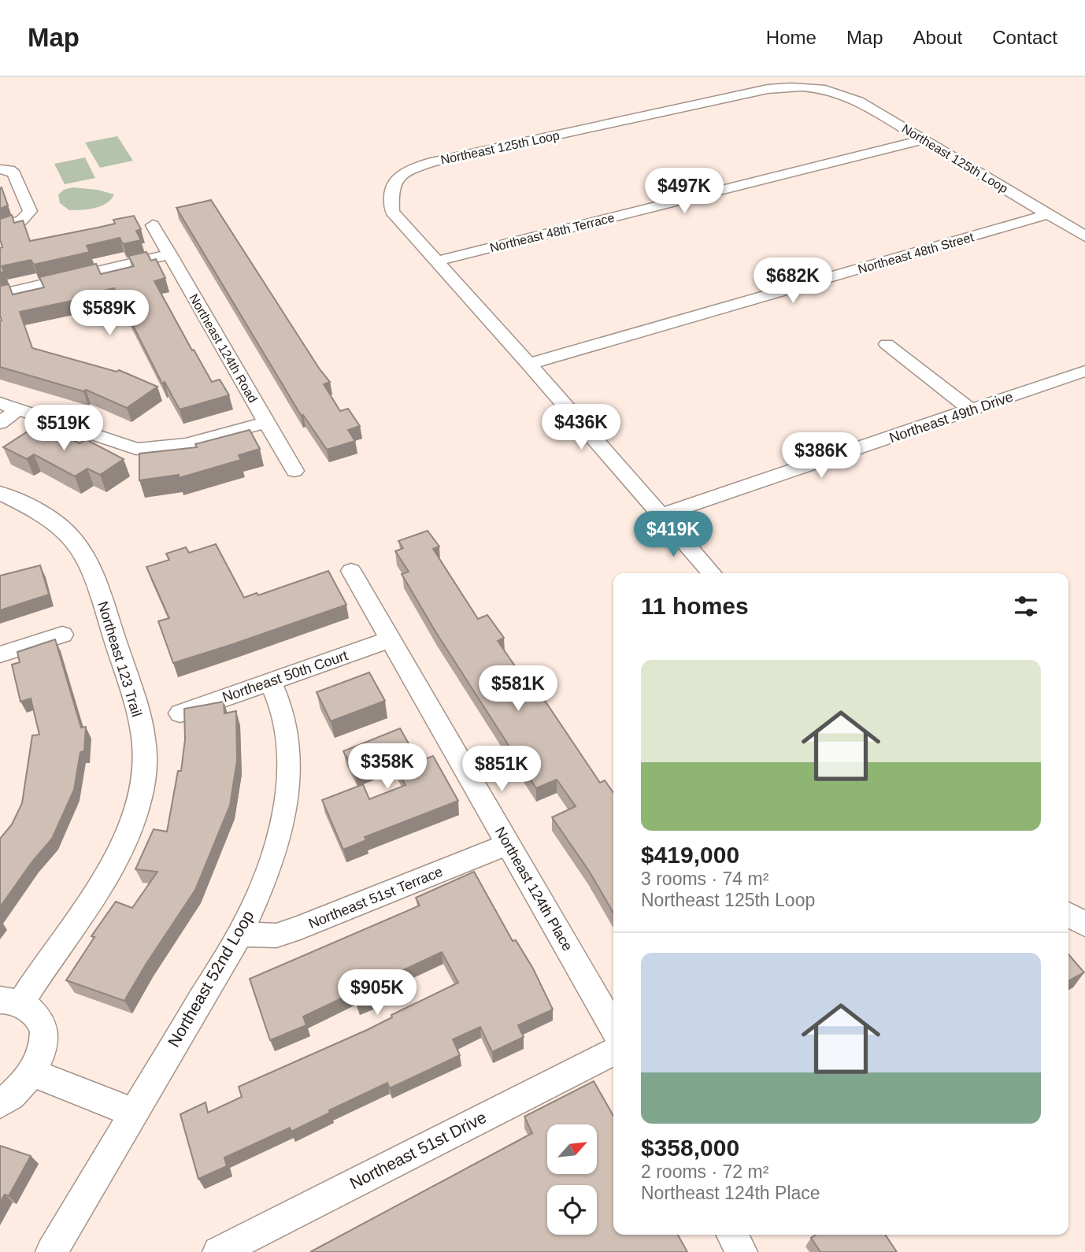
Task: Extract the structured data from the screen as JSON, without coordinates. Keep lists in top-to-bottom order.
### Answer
{
  "streets": {
    "street": [
      "Northeast 125th Loop",
      "Northeast 48th Terrace",
      "Northeast 48th Street",
      "Northeast 124th Road",
      "Northeast 49th Drive",
      "Northeast 123 Trail",
      "Northeast 50th Court",
      "Northeast 124th Place",
      "Northeast 51st Terrace",
      "Northeast 52nd Loop",
      "Northeast 51st Drive"
    ]
  },
  "crossings": [
    ["Northeast 125th Loop", "Northeast 48th Terrace"],
    ["Northeast 125th Loop", "Northeast 48th Street"],
    ["Northeast 125th Loop", "Northeast 49th Drive"],
    ["Northeast 50th Court", "Northeast 124th Place"],
    ["Northeast 50th Court", "Northeast 52nd Loop"],
    ["Northeast 124th Place", "Northeast 51st Terrace"],
    ["Northeast 51st Terrace", "Northeast 52nd Loop"]
  ],
  "north": "top right",
  "page": {
    "header": "Map",
    "nav": [
      "Home",
      "Map",
      "About",
      "Contact"
    ],
    "price": [
      "$497K",
      "$682K",
      "$589K",
      "$436K",
      "$519K",
      "$386K",
      "$419K",
      "$581K",
      "$358K",
      "$851K",
      "$905K"
    ],
    "heading": "11 homes",
    "list": [
      {
        "name": "$419,000",
        "note": "3 rooms · 74 m² · Northeast 125th Loop"
      },
      {
        "name": "$358,000",
        "note": "2 rooms · 72 m² · Northeast 124th Place"
      }
    ]
  }
}
